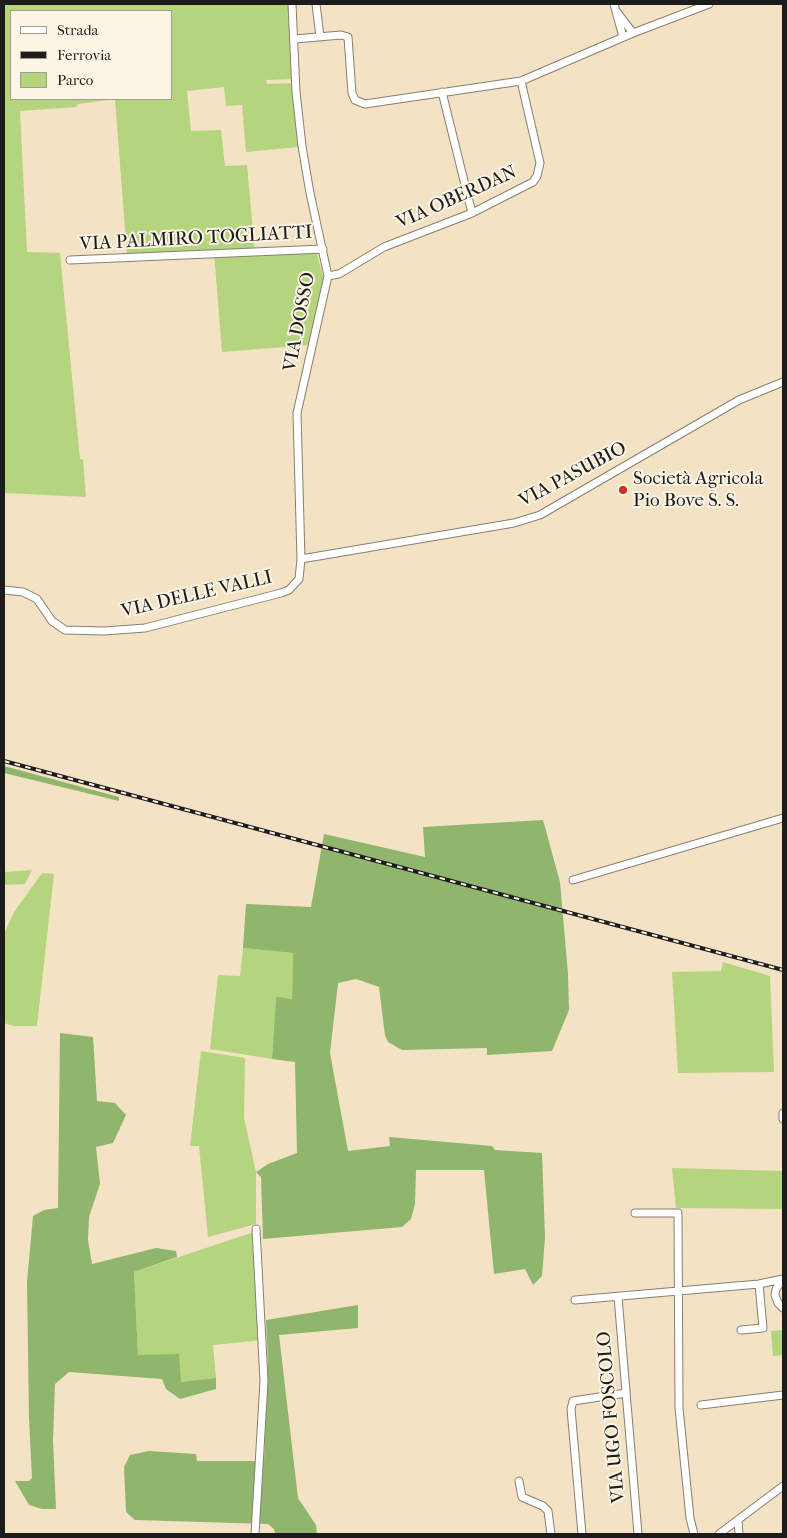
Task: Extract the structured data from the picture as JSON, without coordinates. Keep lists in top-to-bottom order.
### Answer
{
  "streets": {
    "street": [
      "VIA OBERDAN",
      "VIA PALMIRO TOGLIATTI",
      "VIA DOSSO",
      "VIA PASUBIO",
      "VIA DELLE VALLI",
      "VIA UGO FOSCOLO"
    ]
  },
  "crossings": [
    ["VIA OBERDAN", "VIA DOSSO"],
    ["VIA PALMIRO TOGLIATTI", "VIA DOSSO"],
    ["VIA DOSSO", "VIA PASUBIO"],
    ["VIA DOSSO", "VIA DELLE VALLI"],
    ["VIA PASUBIO", "VIA DELLE VALLI"]
  ],
  "places": ["Società Agricola Pio Bove S. S."],
  "legend": ["Strada", "Ferrovia", "Parco"]
}
